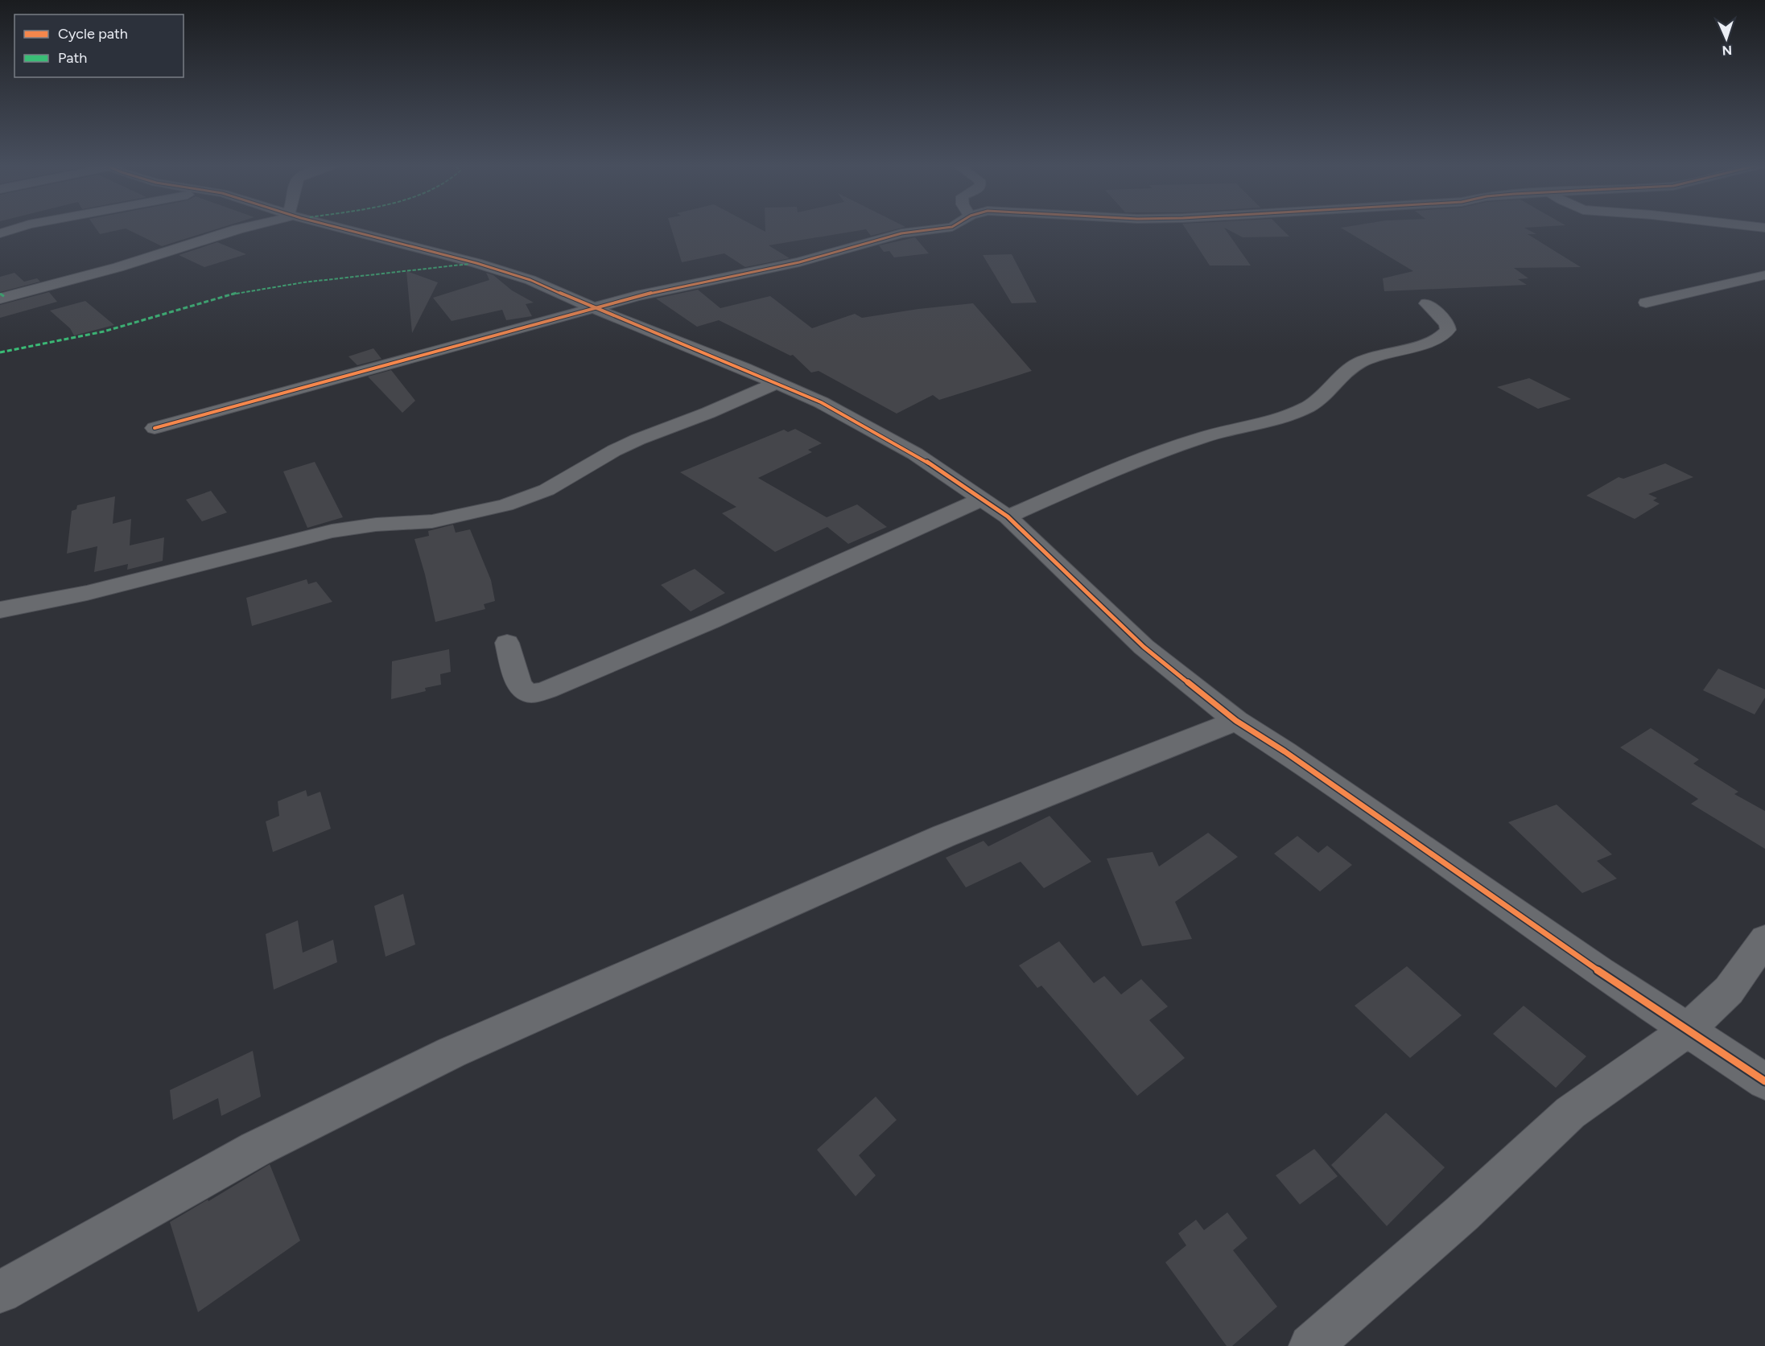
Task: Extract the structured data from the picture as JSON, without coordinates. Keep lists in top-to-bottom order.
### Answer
{
  "legend": ["Cycle path", "Path"],
  "north": "bottom"
}
